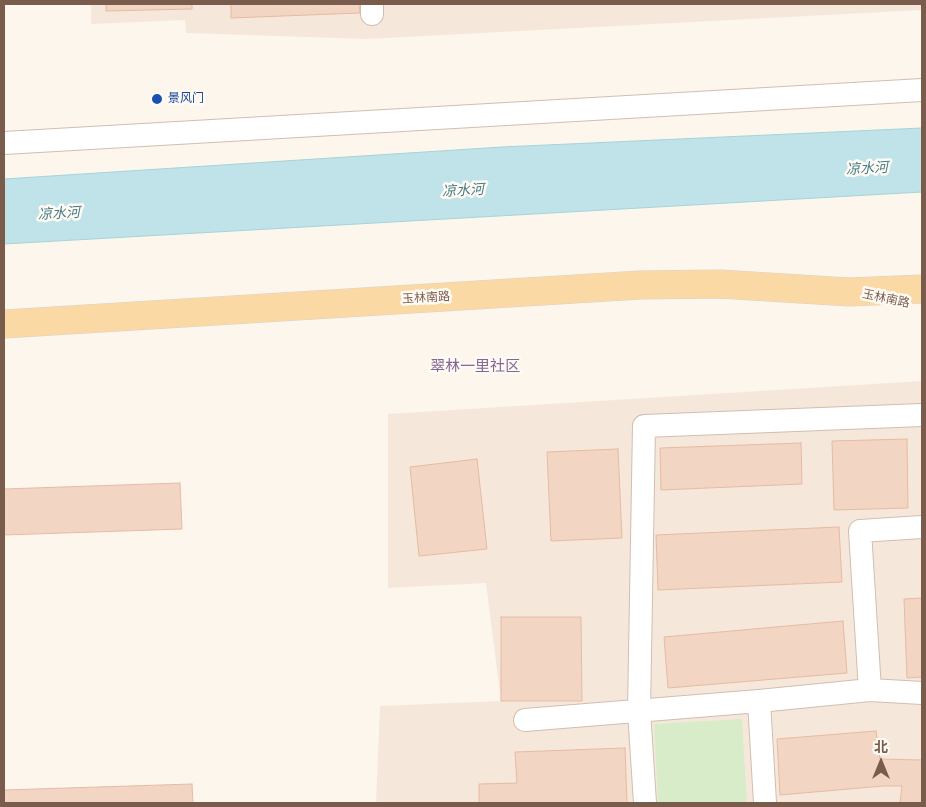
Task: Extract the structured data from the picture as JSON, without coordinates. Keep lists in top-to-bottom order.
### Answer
{
  "streets": {
    "main road": ["玉林南路"]
  },
  "districts": ["翠林一里社区"],
  "water": ["凉水河"],
  "places": ["景风门"],
  "north": "top"
}
